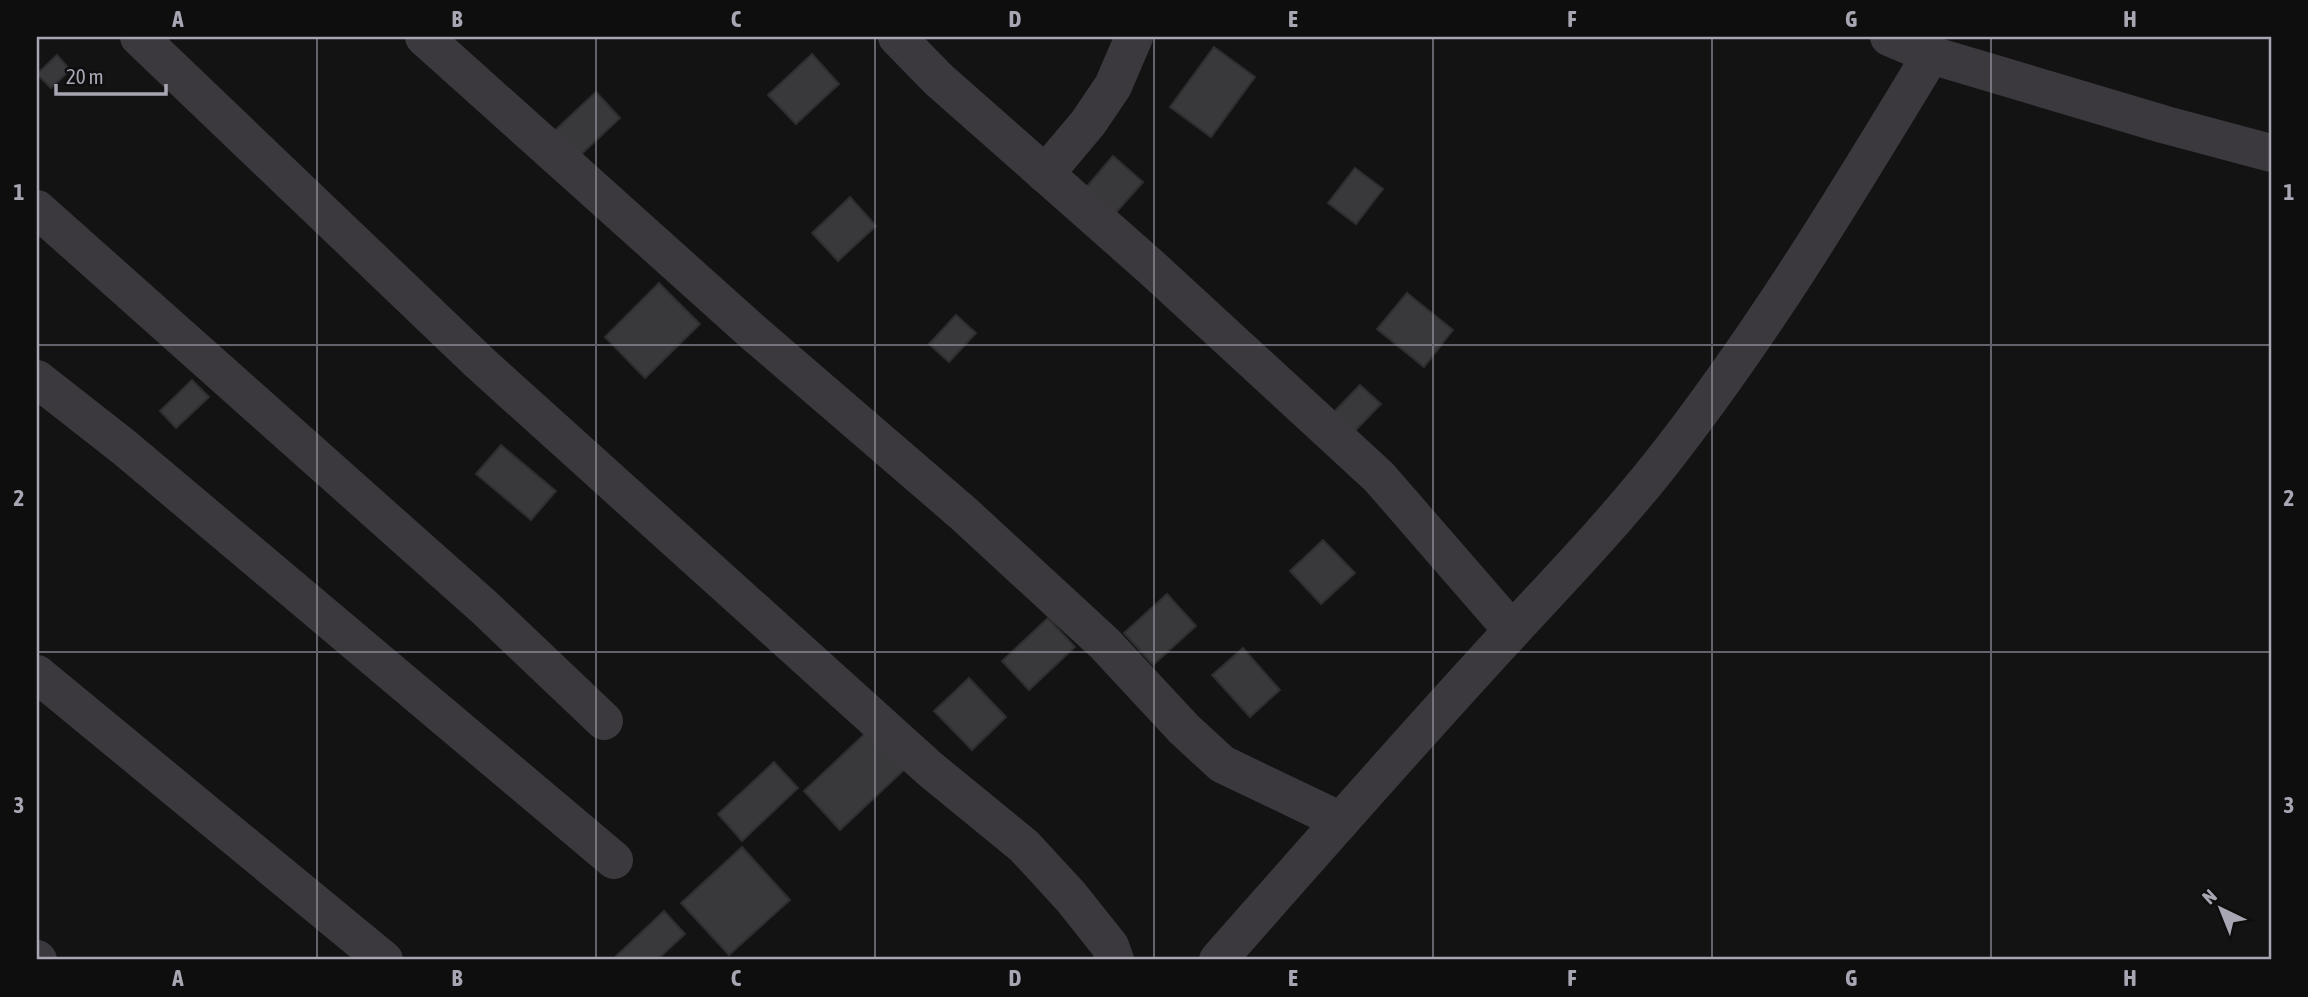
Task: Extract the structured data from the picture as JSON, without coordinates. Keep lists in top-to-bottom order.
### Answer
{
  "scale_bar": "20 m",
  "north": "top left",
  "grid": {
    "columns": [
      "A",
      "B",
      "C",
      "D",
      "E",
      "F",
      "G",
      "H"
    ],
    "rows": ["1", "2", "3"]
  }
}
